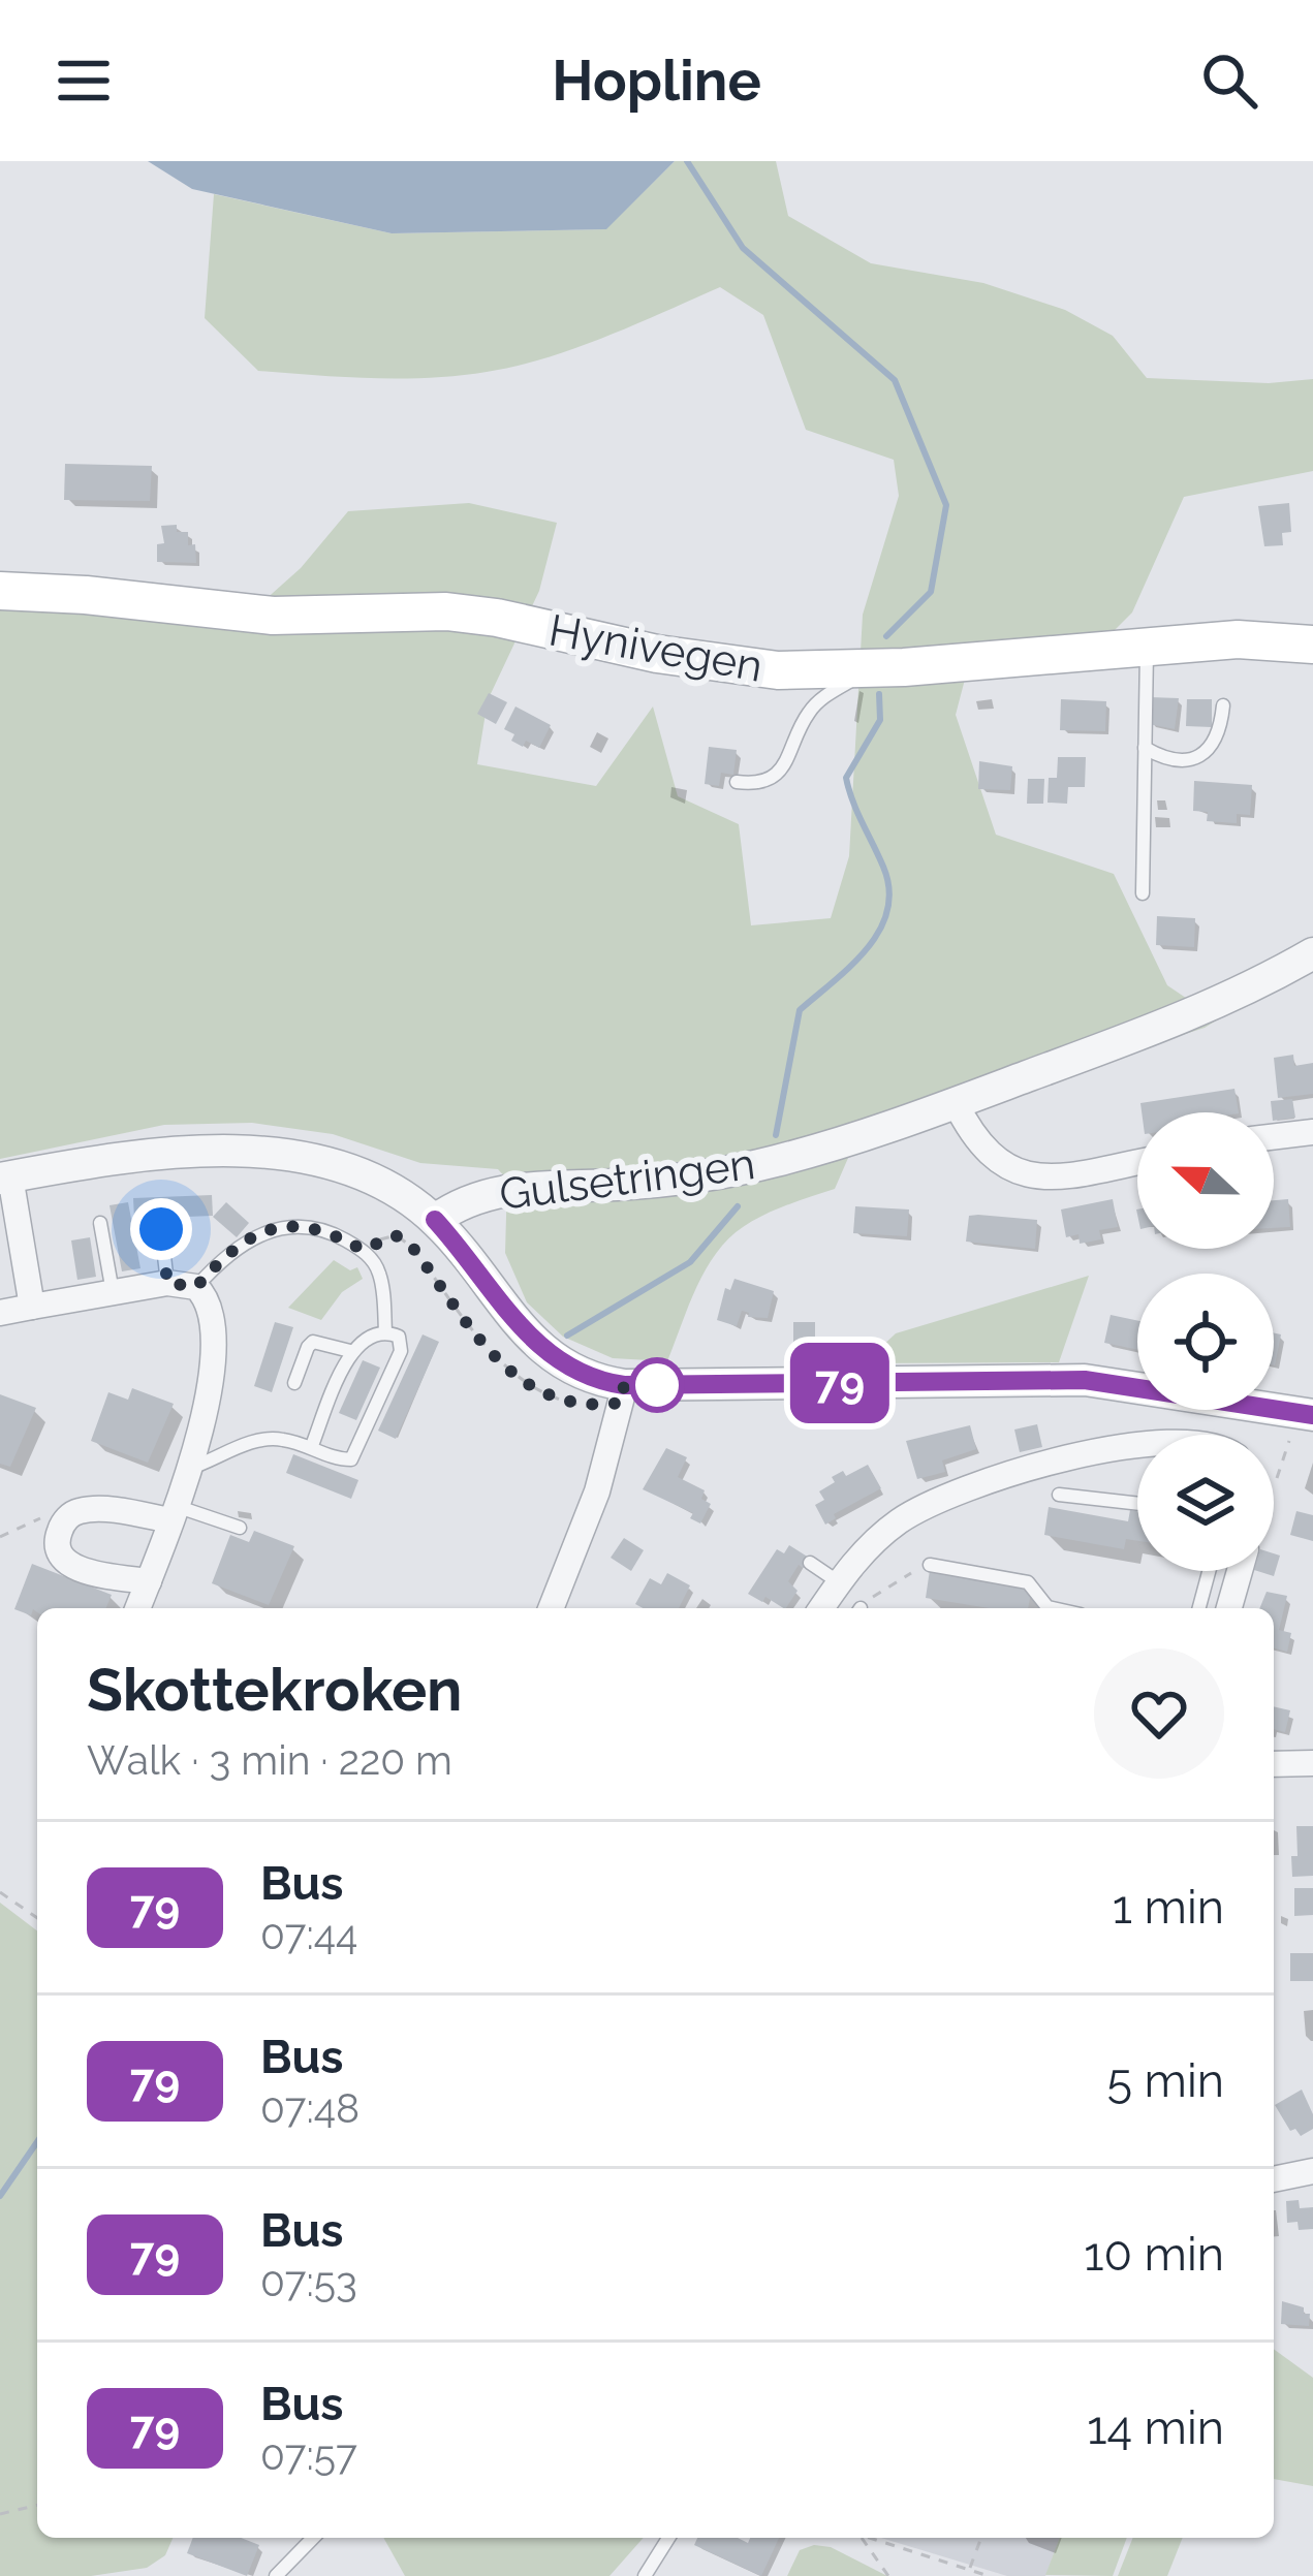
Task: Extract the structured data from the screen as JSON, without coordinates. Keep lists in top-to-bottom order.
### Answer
{
  "streets": {
    "main road": ["Hynivegen"],
    "street": ["Gulsetringen"]
  },
  "lines": ["bus line 79"],
  "north": "left",
  "page": {
    "header": "Hopline",
    "on_map": "79",
    "heading": ["Skottekroken", "Walk · 3 min · 220 m"],
    "list": [
      {
        "mark": "79",
        "name": "Bus",
        "note": "07:44",
        "value": "1 min"
      },
      {
        "mark": "79",
        "name": "Bus",
        "note": "07:48",
        "value": "5 min"
      },
      {
        "mark": "79",
        "name": "Bus",
        "note": "07:53",
        "value": "10 min"
      },
      {
        "mark": "79",
        "name": "Bus",
        "note": "07:57",
        "value": "14 min"
      }
    ]
  }
}
